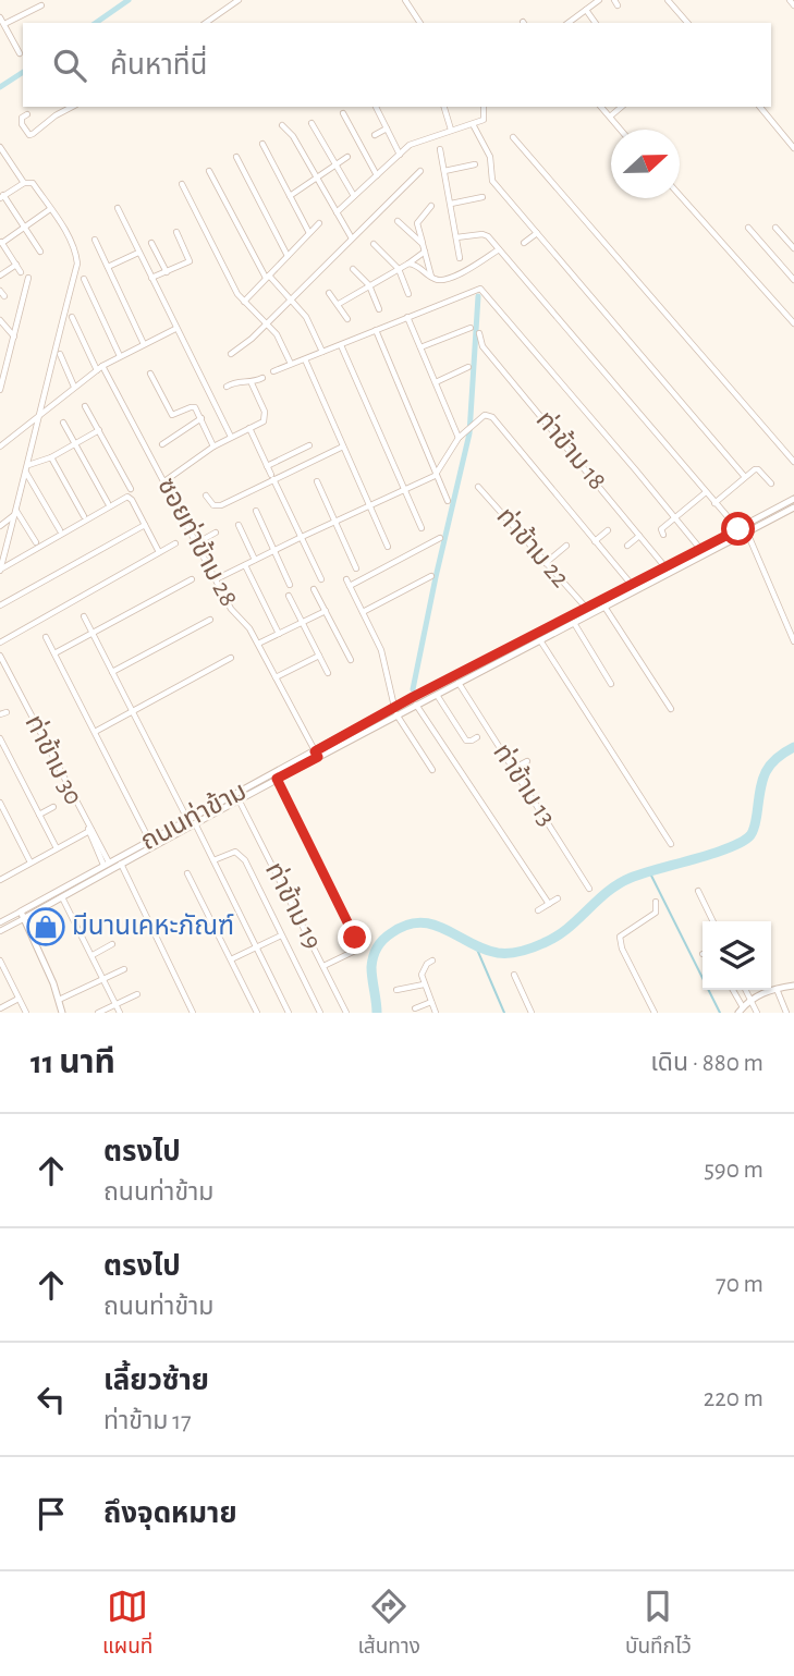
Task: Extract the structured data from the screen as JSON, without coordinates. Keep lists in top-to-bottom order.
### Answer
{
  "streets": {
    "street": [
      "ท่าข้าม 18",
      "ซอยท่าข้าม 28",
      "ท่าข้าม 22",
      "ท่าข้าม 30",
      "ท่าข้าม 13",
      "ถนนท่าข้าม",
      "ท่าข้าม 19"
    ]
  },
  "crossings": [
    ["ท่าข้าม 18", "ถนนท่าข้าม"],
    ["ซอยท่าข้าม 28", "ถนนท่าข้าม"],
    ["ท่าข้าม 22", "ถนนท่าข้าม"],
    ["ท่าข้าม 30", "ถนนท่าข้าม"],
    ["ท่าข้าม 13", "ถนนท่าข้าม"],
    ["ถนนท่าข้าม", "ท่าข้าม 19"]
  ],
  "places": {
    "shop": ["มีนานเคหะภัณฑ์"]
  },
  "north": "right",
  "page": {
    "search": "ค้นหาที่นี่",
    "heading": ["11 นาที", "เดิน · 880 m"],
    "list": [
      ["ตรงไป", "ถนนท่าข้าม", "590 m"],
      ["ตรงไป", "ถนนท่าข้าม", "70 m"],
      ["เลี้ยวซ้าย", "ท่าข้าม 17", "220 m"],
      "ถึงจุดหมาย"
    ],
    "nav": ["แผนที่", "เส้นทาง", "บันทึกไว้"]
  }
}
